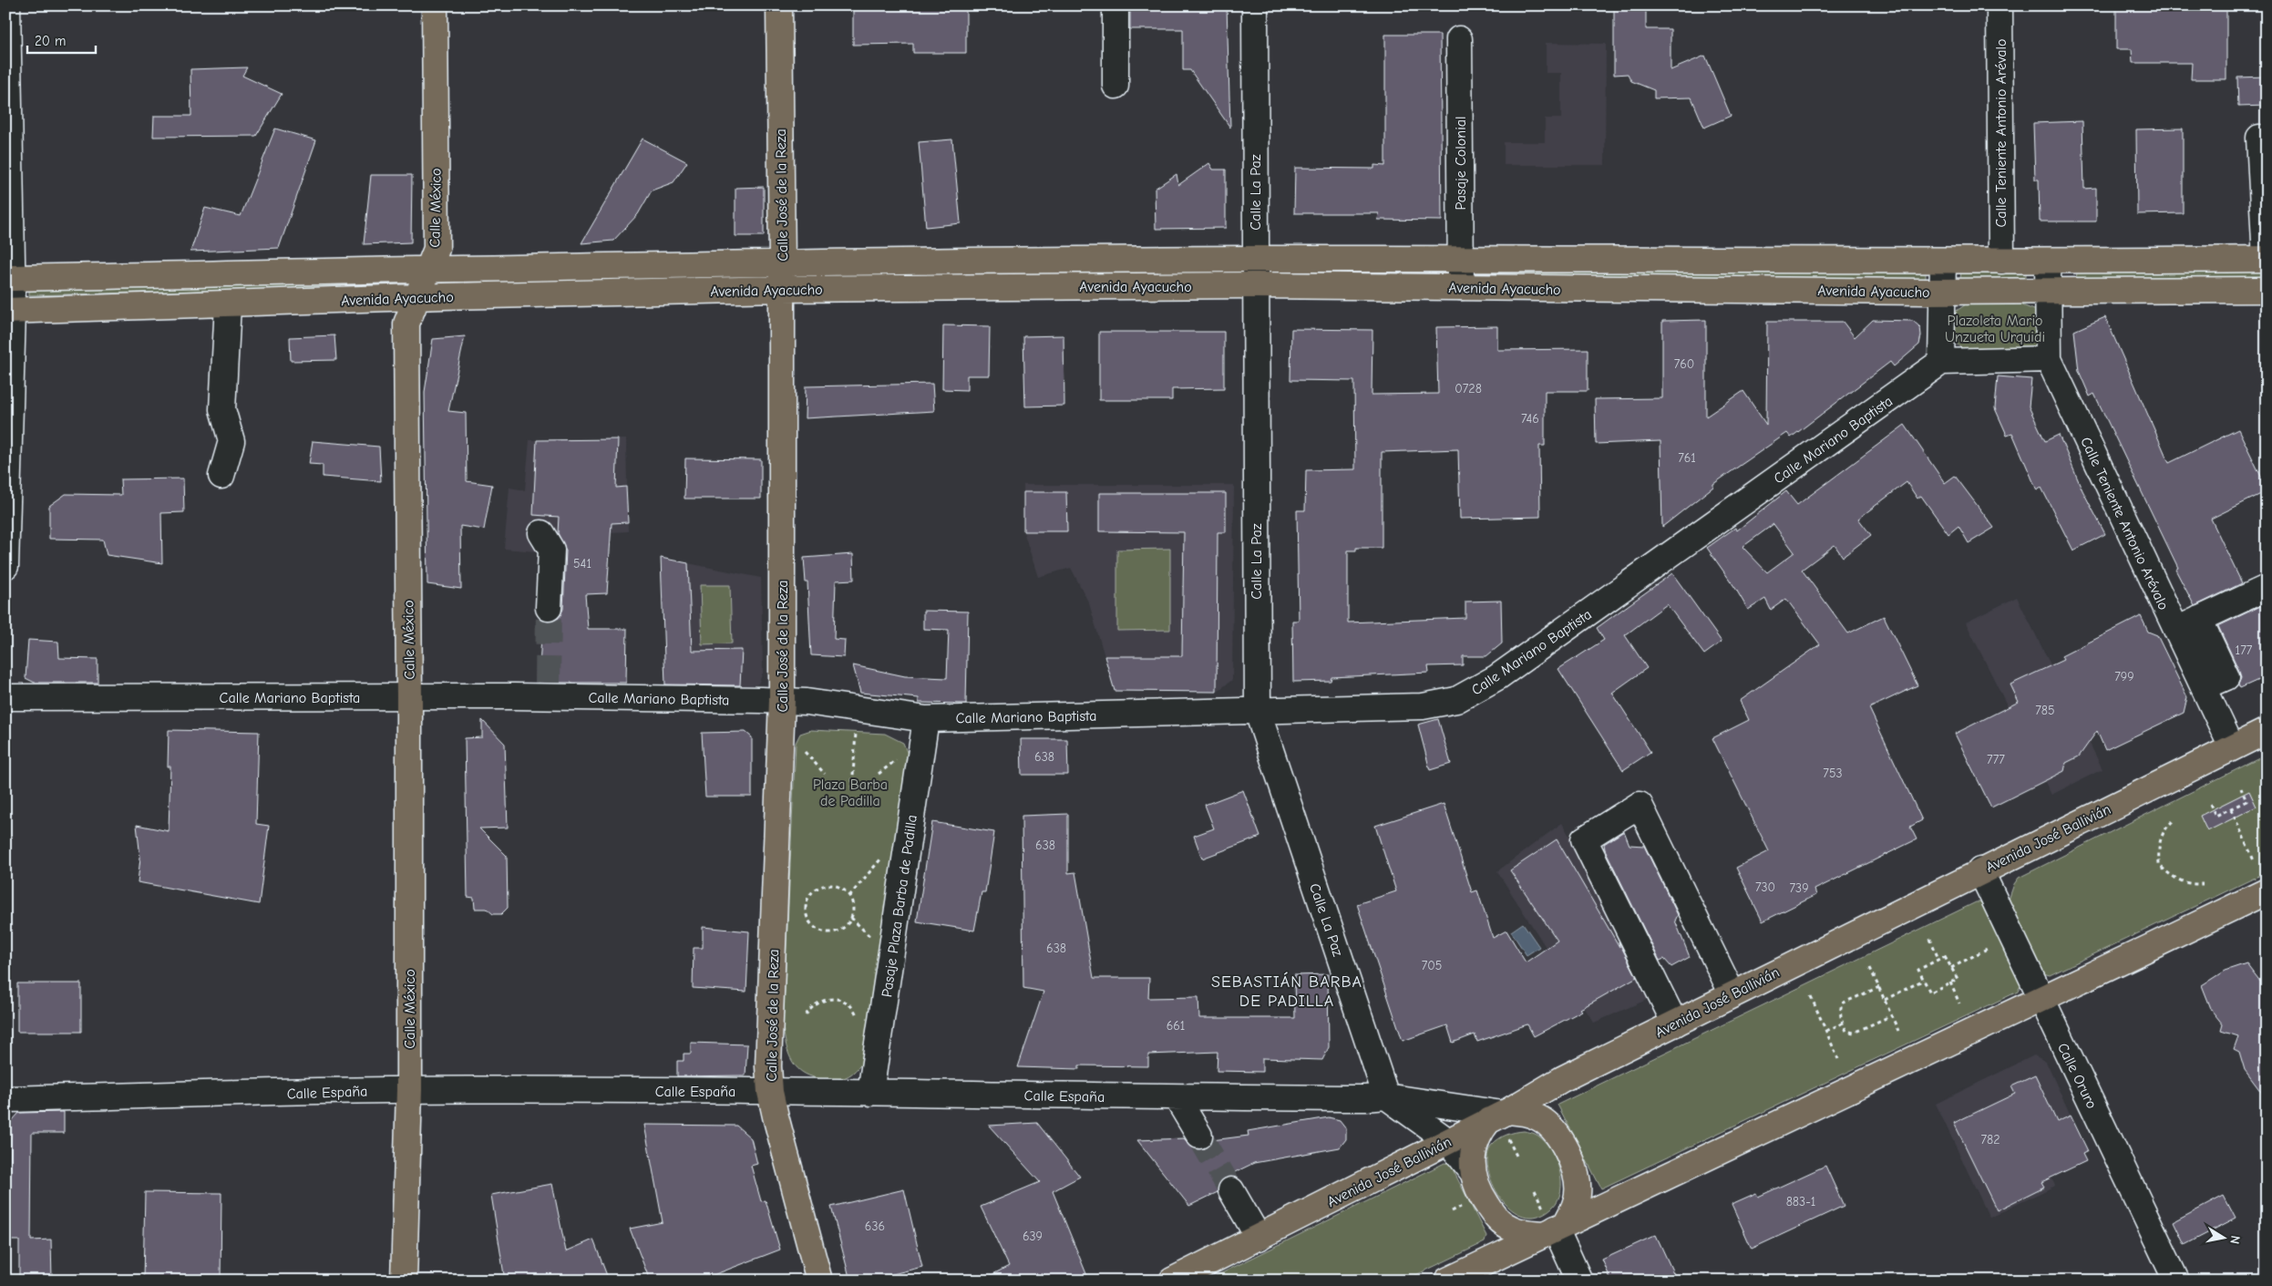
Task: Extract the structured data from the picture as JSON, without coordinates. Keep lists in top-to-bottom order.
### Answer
{
  "streets": {
    "main road": [
      "Calle José de la Reza",
      "Calle México",
      "Avenida Ayacucho",
      "Avenida José Ballivián"
    ],
    "street": [
      "Calle Teniente Antonio Arévalo",
      "Pasaje Colonial",
      "Calle La Paz",
      "Calle Mariano Baptista",
      "Pasaje Plaza Barba de Padilla",
      "Calle Oruro",
      "Calle España"
    ]
  },
  "crossings": [
    ["Calle Teniente Antonio Arévalo", "Avenida Ayacucho"],
    ["Calle Teniente Antonio Arévalo", "Avenida José Ballivián"],
    ["Pasaje Colonial", "Avenida Ayacucho"],
    ["Calle La Paz", "Avenida Ayacucho"],
    ["Calle La Paz", "Calle Mariano Baptista"],
    ["Calle La Paz", "Calle España"],
    ["Calle José de la Reza", "Avenida Ayacucho"],
    ["Calle José de la Reza", "Calle Mariano Baptista"],
    ["Calle José de la Reza", "Calle España"],
    ["Calle México", "Avenida Ayacucho"],
    ["Calle México", "Calle Mariano Baptista"],
    ["Calle México", "Calle España"],
    ["Calle Mariano Baptista", "Pasaje Plaza Barba de Padilla"],
    ["Avenida José Ballivián", "Calle Oruro"],
    ["Pasaje Plaza Barba de Padilla", "Calle España"]
  ],
  "districts": ["SEBASTIÁN BARBA DE PADILLA"],
  "parks": ["Plazoleta Mario Unzueta Urquidi", "Plaza Barba de Padilla"],
  "house_numbers": [
    "760",
    "0728",
    "746",
    "761",
    "541",
    "177",
    "799",
    "785",
    "638",
    "777",
    "753",
    "638",
    "730",
    "739",
    "638",
    "705",
    "661",
    "782",
    "883-1",
    "636",
    "639"
  ],
  "scale_bar": "20 m",
  "north": "right"
}
